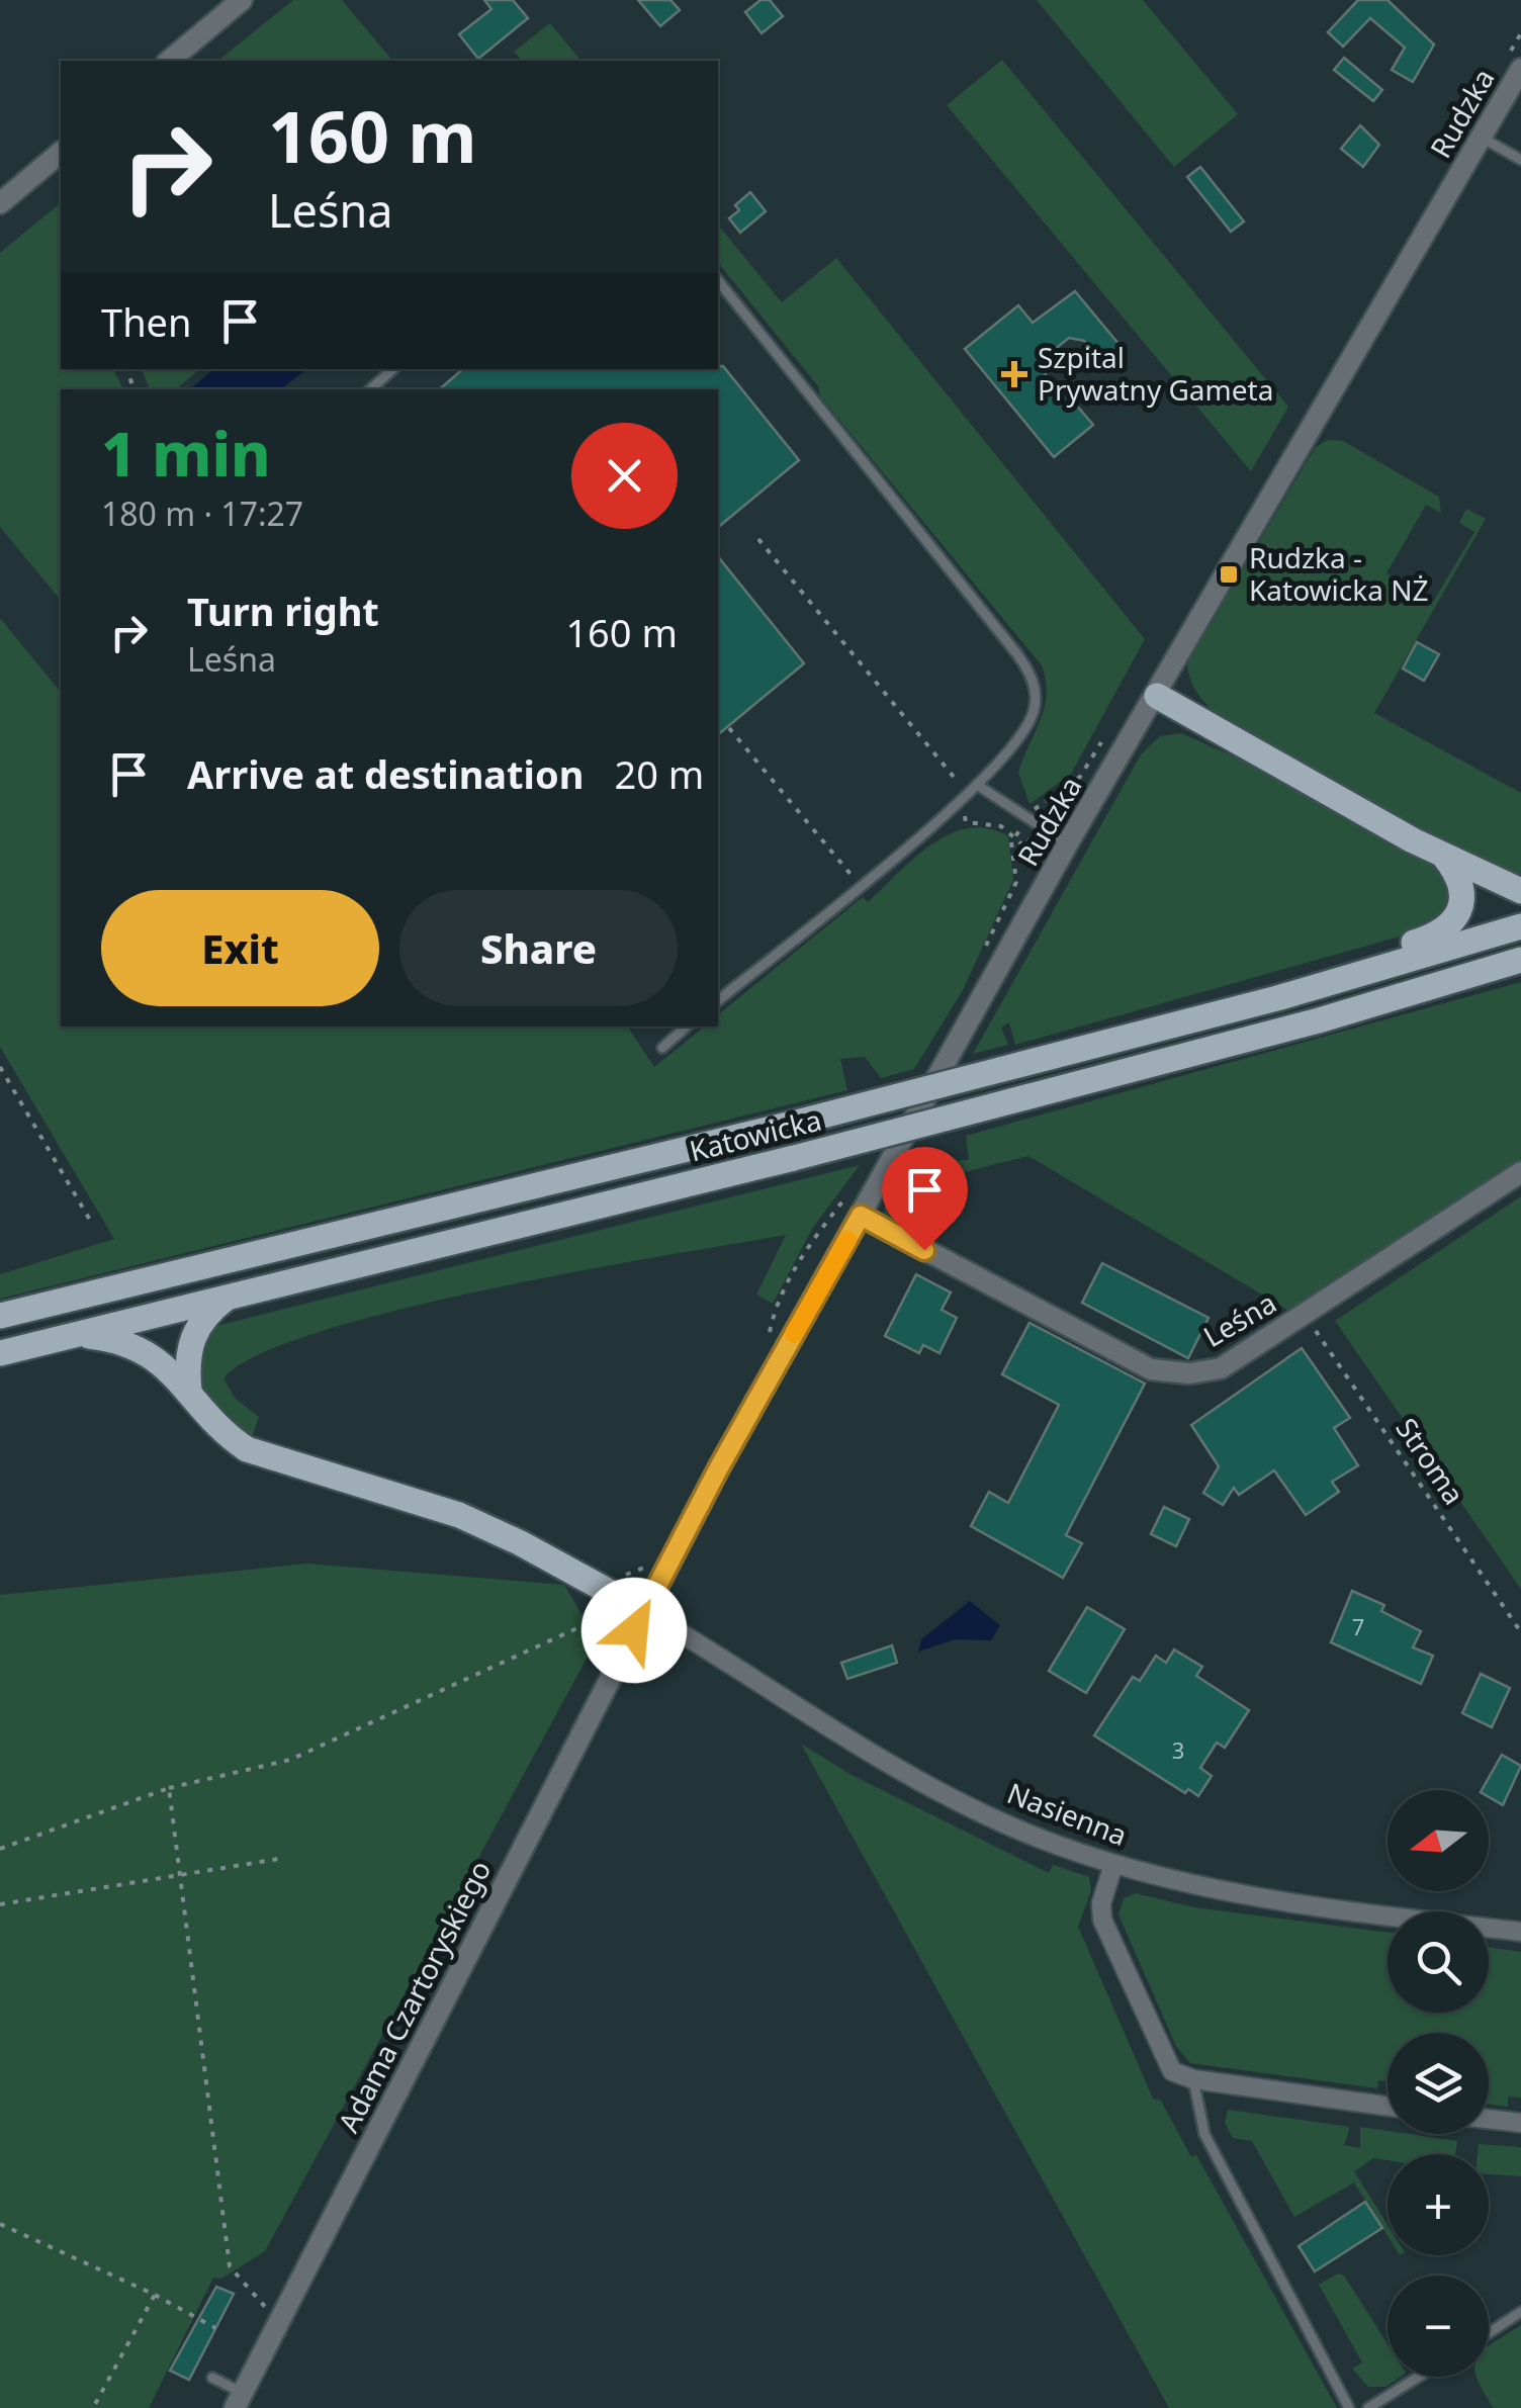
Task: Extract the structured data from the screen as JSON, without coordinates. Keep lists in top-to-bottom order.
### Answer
{
  "streets": {
    "main road": ["Katowicka"],
    "street": [
      "Rudzka",
      "Leśna",
      "Nasienna",
      "Adama Czartoryskiego"
    ],
    "path": ["Stroma"]
  },
  "crossings": [
    ["Rudzka", "Leśna"],
    ["Rudzka", "Nasienna"],
    ["Rudzka", "Adama Czartoryskiego"],
    ["Leśna", "Stroma"],
    ["Nasienna", "Adama Czartoryskiego"]
  ],
  "places": {
    "health": ["Szpital Prywatny Gameta"],
    "transit": ["Rudzka - Katowicka NŻ"]
  },
  "house_numbers": ["7", "3"],
  "north": "left",
  "page": {
    "turn": ["160 m", "Leśna"],
    "then": "Then",
    "heading": ["1 min", "180 m · 17:27"],
    "list": [
      {
        "name": "Turn right",
        "note": "Leśna",
        "value": "160 m"
      },
      {
        "name": "Arrive at destination",
        "value": "20 m"
      }
    ],
    "buttons": ["Exit", "Share"],
    "map_buttons": ["+", "−"]
  }
}
